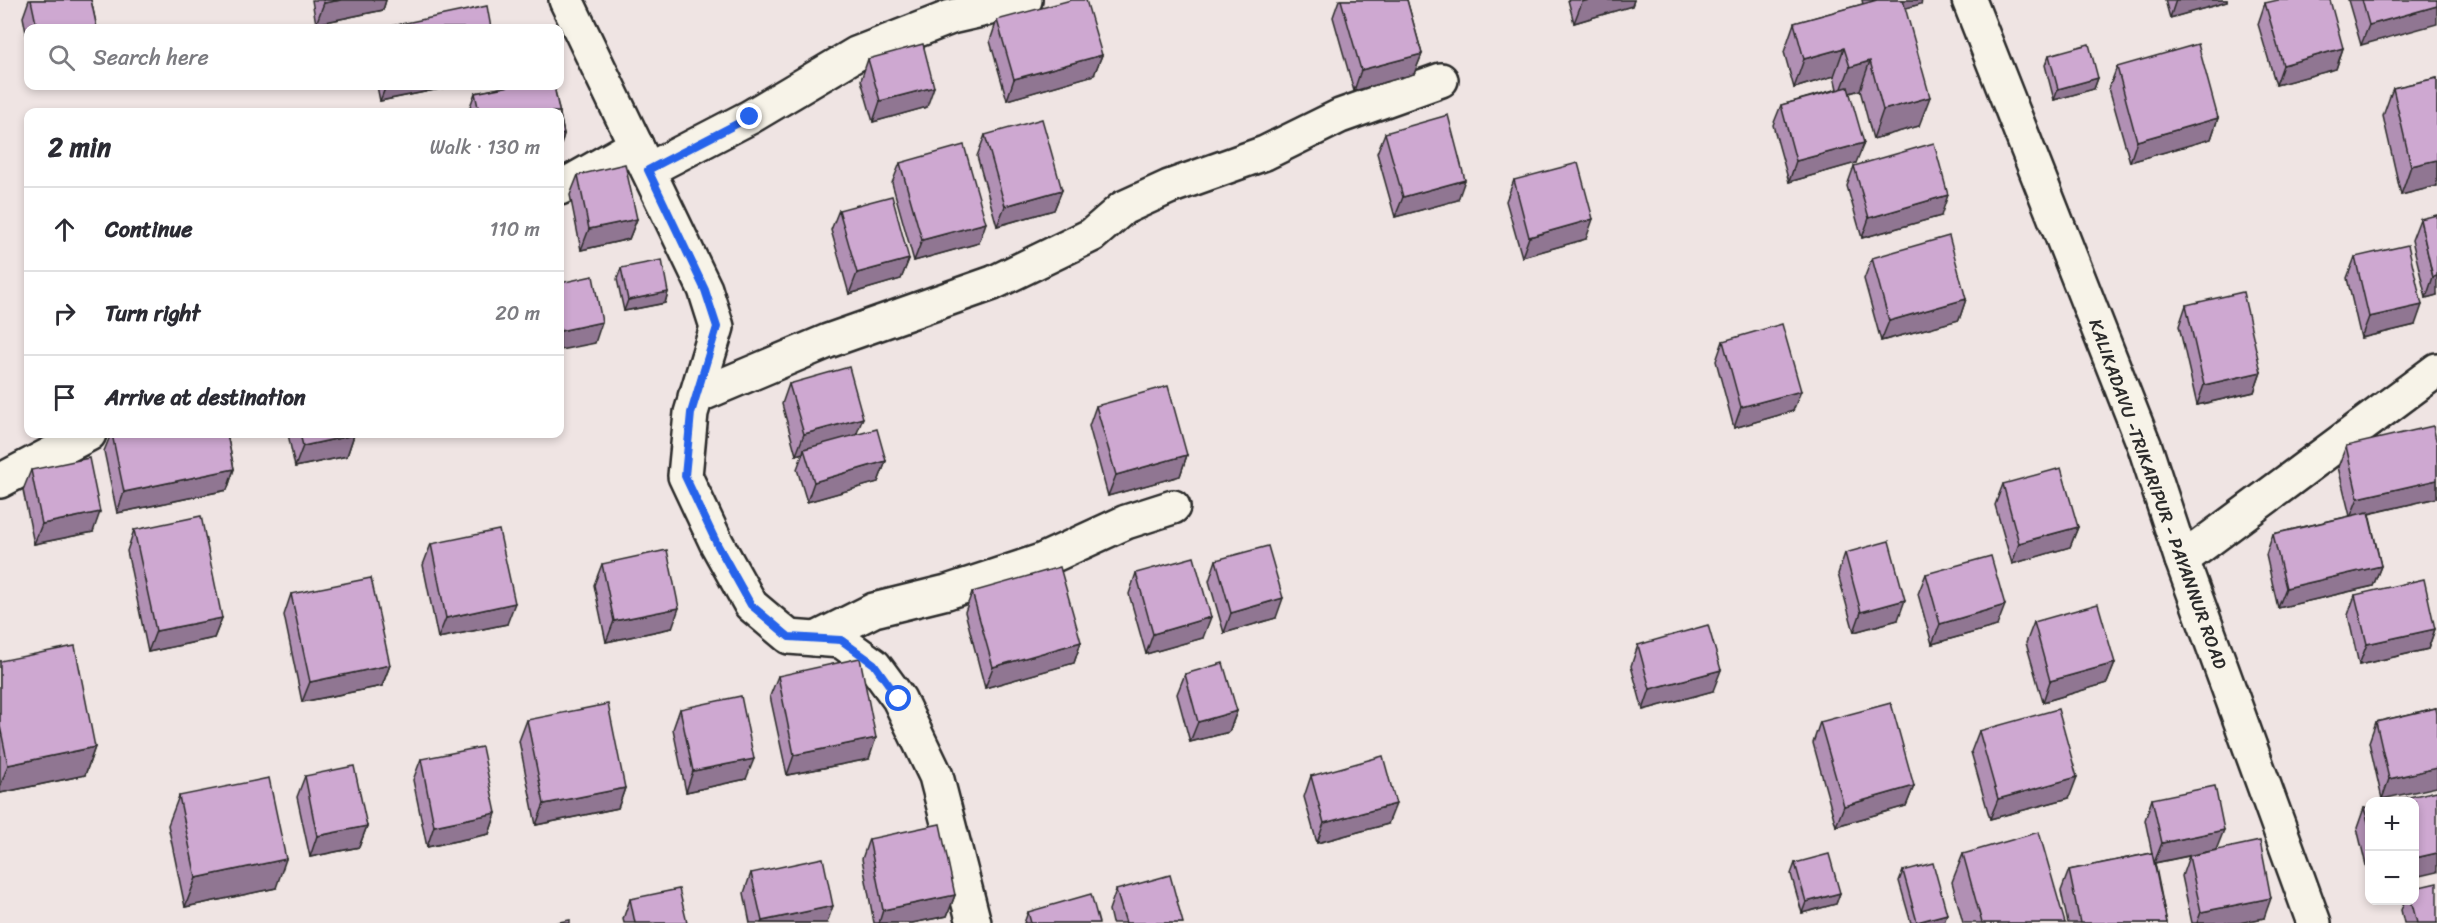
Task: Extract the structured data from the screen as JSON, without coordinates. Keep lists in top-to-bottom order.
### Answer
{
  "streets": {
    "street": ["KALIKADAVU -TRIKARIPUR - PAYANNUR ROAD"]
  },
  "page": {
    "search": "Search here",
    "heading": ["2 min", "Walk · 130 m"],
    "list": [
      ["Continue", "110 m"],
      ["Turn right", "20 m"],
      "Arrive at destination"
    ],
    "map_buttons": ["+", "−"]
  }
}
